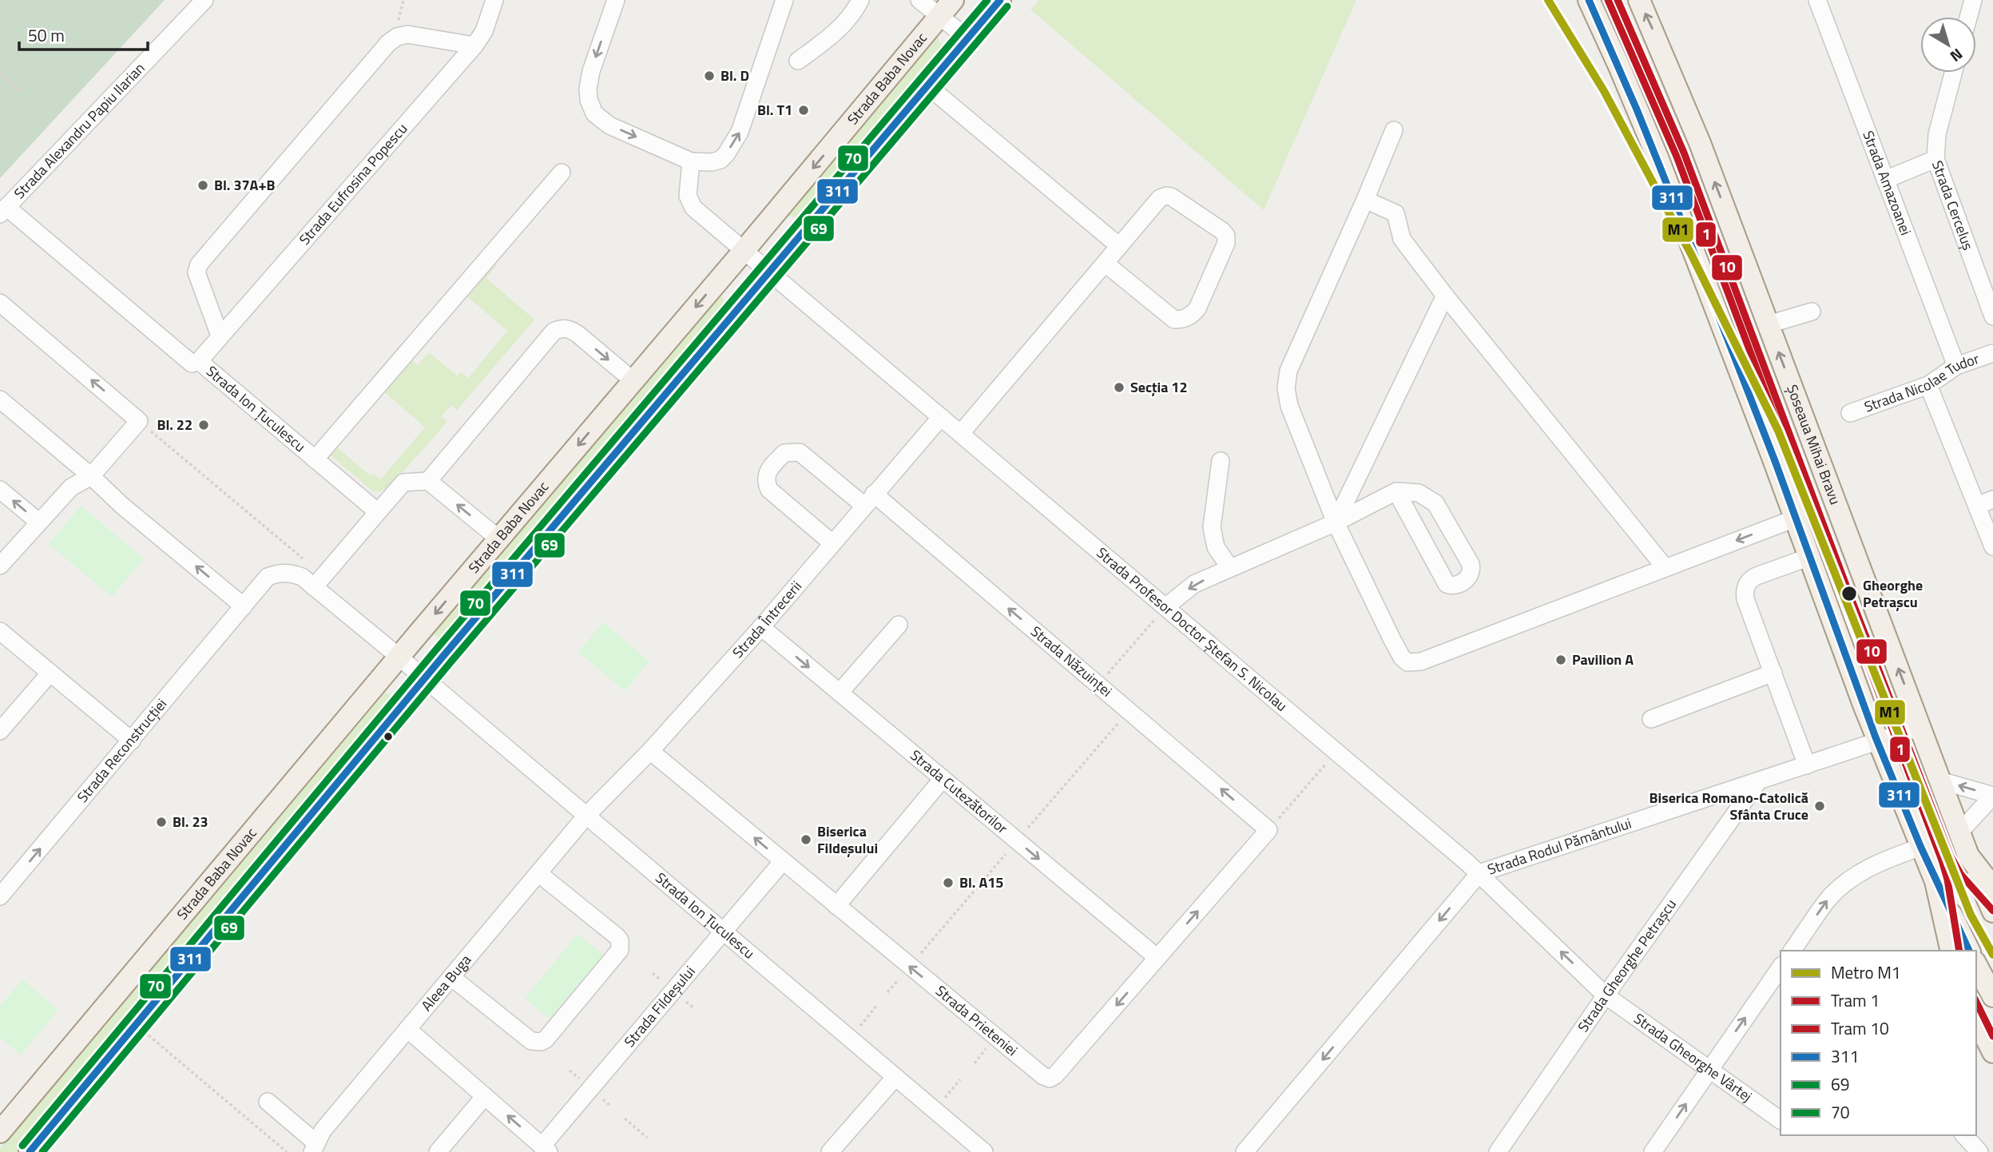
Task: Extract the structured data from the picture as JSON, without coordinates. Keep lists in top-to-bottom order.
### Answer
{
  "streets": {
    "main road": ["Strada Baba Novac", "Șoseaua Mihai Bravu"],
    "street": [
      "Strada Alexandru Papiu Ilarian",
      "Strada Amazoanei",
      "Strada Eufrosina Popescu",
      "Strada Cerceluș",
      "Strada Nicolae Tudor",
      "Strada Ion Țuculescu",
      "Strada Întrecerii",
      "Strada Profesor Doctor Ștefan S. Nicolau",
      "Strada Năzuinței",
      "Strada Reconstrucției",
      "Strada Cutezătorilor",
      "Strada Rodul Pământului",
      "Strada Gheorghe Petrașcu",
      "Aleea Buga",
      "Strada Fildeșului",
      "Strada Prieteniei",
      "Strada Gheorghe Vârtej"
    ]
  },
  "crossings": [
    ["Strada Baba Novac", "Strada Ion Țuculescu"],
    ["Strada Baba Novac", "Strada Profesor Doctor Ștefan S. Nicolau"],
    ["Strada Alexandru Papiu Ilarian", "Strada Ion Țuculescu"],
    ["Strada Amazoanei", "Strada Nicolae Tudor"],
    ["Strada Eufrosina Popescu", "Strada Ion Țuculescu"],
    ["Strada Ion Țuculescu", "Strada Întrecerii"],
    ["Strada Ion Țuculescu", "Aleea Buga"],
    ["Strada Ion Țuculescu", "Strada Fildeșului"],
    ["Șoseaua Mihai Bravu", "Strada Rodul Pământului"],
    ["Strada Întrecerii", "Strada Profesor Doctor Ștefan S. Nicolau"],
    ["Strada Întrecerii", "Strada Năzuinței"],
    ["Strada Întrecerii", "Strada Cutezătorilor"],
    ["Strada Întrecerii", "Aleea Buga"],
    ["Strada Întrecerii", "Strada Prieteniei"],
    ["Strada Profesor Doctor Ștefan S. Nicolau", "Strada Rodul Pământului"],
    ["Strada Profesor Doctor Ștefan S. Nicolau", "Strada Gheorghe Petrașcu"],
    ["Strada Profesor Doctor Ștefan S. Nicolau", "Strada Gheorghe Vârtej"],
    ["Strada Năzuinței", "Strada Prieteniei"],
    ["Strada Cutezătorilor", "Strada Prieteniei"],
    ["Strada Rodul Pământului", "Strada Gheorghe Petrașcu"],
    ["Strada Gheorghe Petrașcu", "Strada Gheorghe Vârtej"],
    ["Strada Fildeșului", "Strada Prieteniei"]
  ],
  "one_way": ["Strada Năzuinței", "Strada Cutezătorilor", "Strada Rodul Pământului"],
  "places": [
    "Bl. D",
    "Bl. T1",
    "Bl. 37A+B",
    "Secția 12",
    "Bl. 22",
    "Gheorghe Petrașcu",
    "Pavilion A",
    "Biserica Romano-Catolică Sfânta Cruce",
    "Bl. 23",
    "Biserica Fildeșului",
    "Bl. A15"
  ],
  "lines": [
    "metro line M1",
    "tram line 1",
    "tram line 10",
    "transit line 311",
    "transit line 70",
    "transit line 69"
  ],
  "legend": [
    "Metro M1",
    "Tram 1",
    "Tram 10",
    "311",
    "69",
    "70"
  ],
  "scale_bar": "50 m",
  "north": "bottom right"
}
